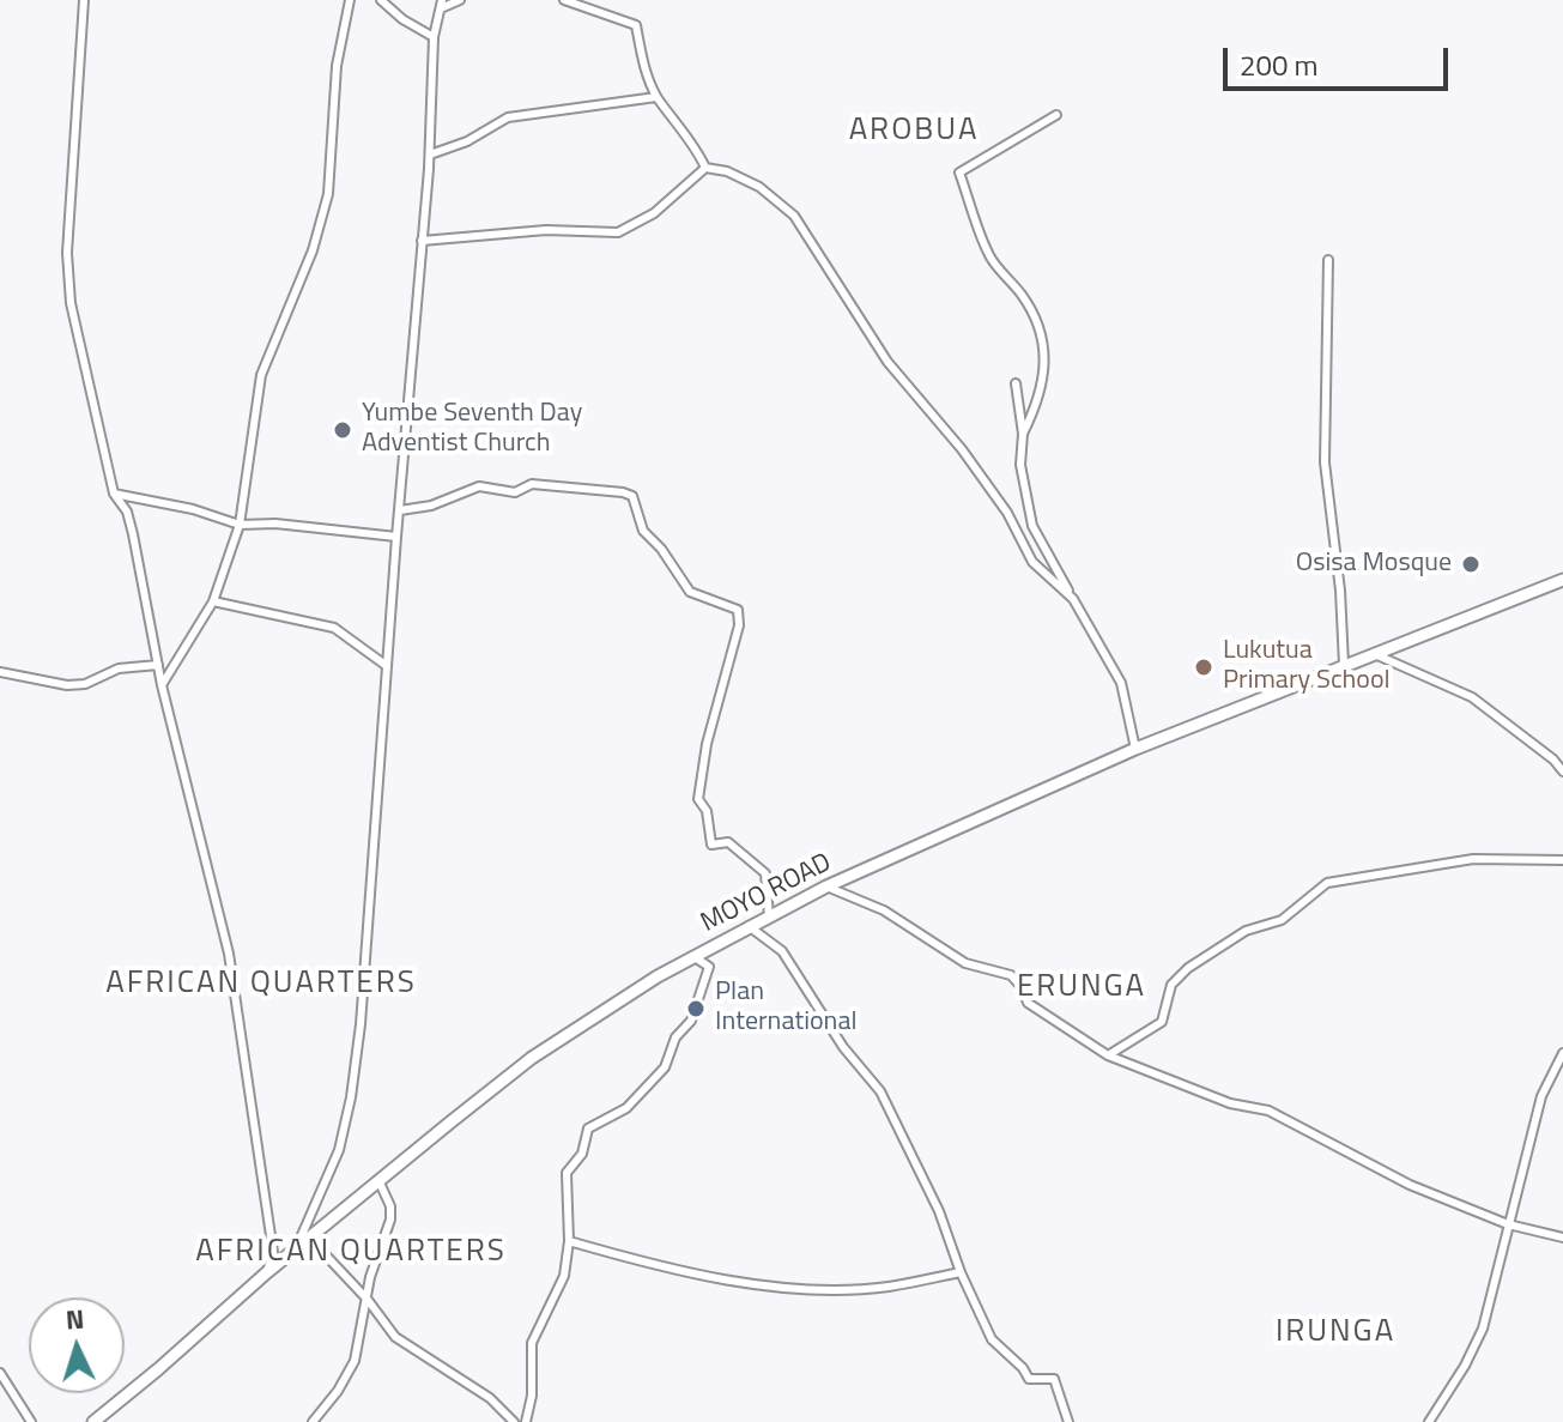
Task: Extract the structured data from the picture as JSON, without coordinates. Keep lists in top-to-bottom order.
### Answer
{
  "streets": {
    "main road": ["MOYO ROAD"]
  },
  "districts": [
    "AROBUA",
    "AFRICAN QUARTERS",
    "ERUNGA",
    "AFRICAN QUARTERS",
    "IRUNGA"
  ],
  "places": [
    "Yumbe Seventh Day Adventist Church",
    "Osisa Mosque",
    "Lukutua Primary School",
    "Plan International"
  ],
  "scale_bar": "200 m",
  "north": "top"
}
